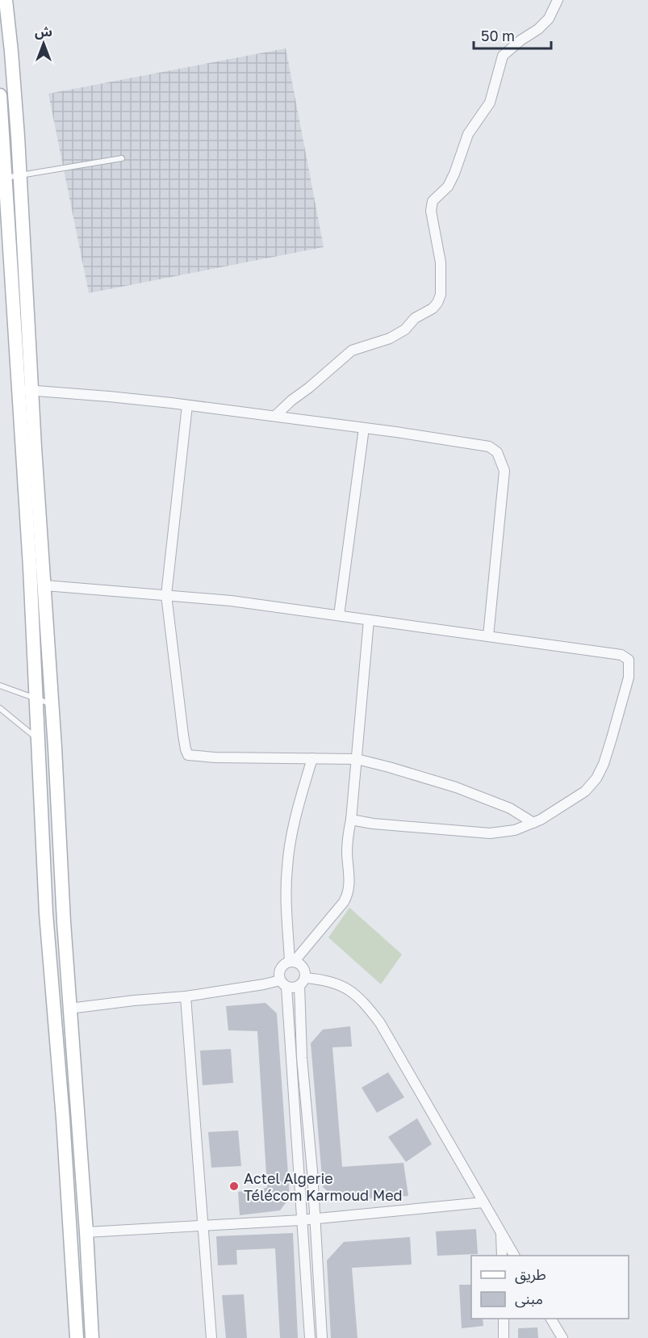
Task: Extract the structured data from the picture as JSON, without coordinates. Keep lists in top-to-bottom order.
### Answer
{
  "places": ["Actel Algerie Télécom Karmoud Med"],
  "legend": ["طريق", "مبنى"],
  "scale_bar": "50 m",
  "north": "top"
}
